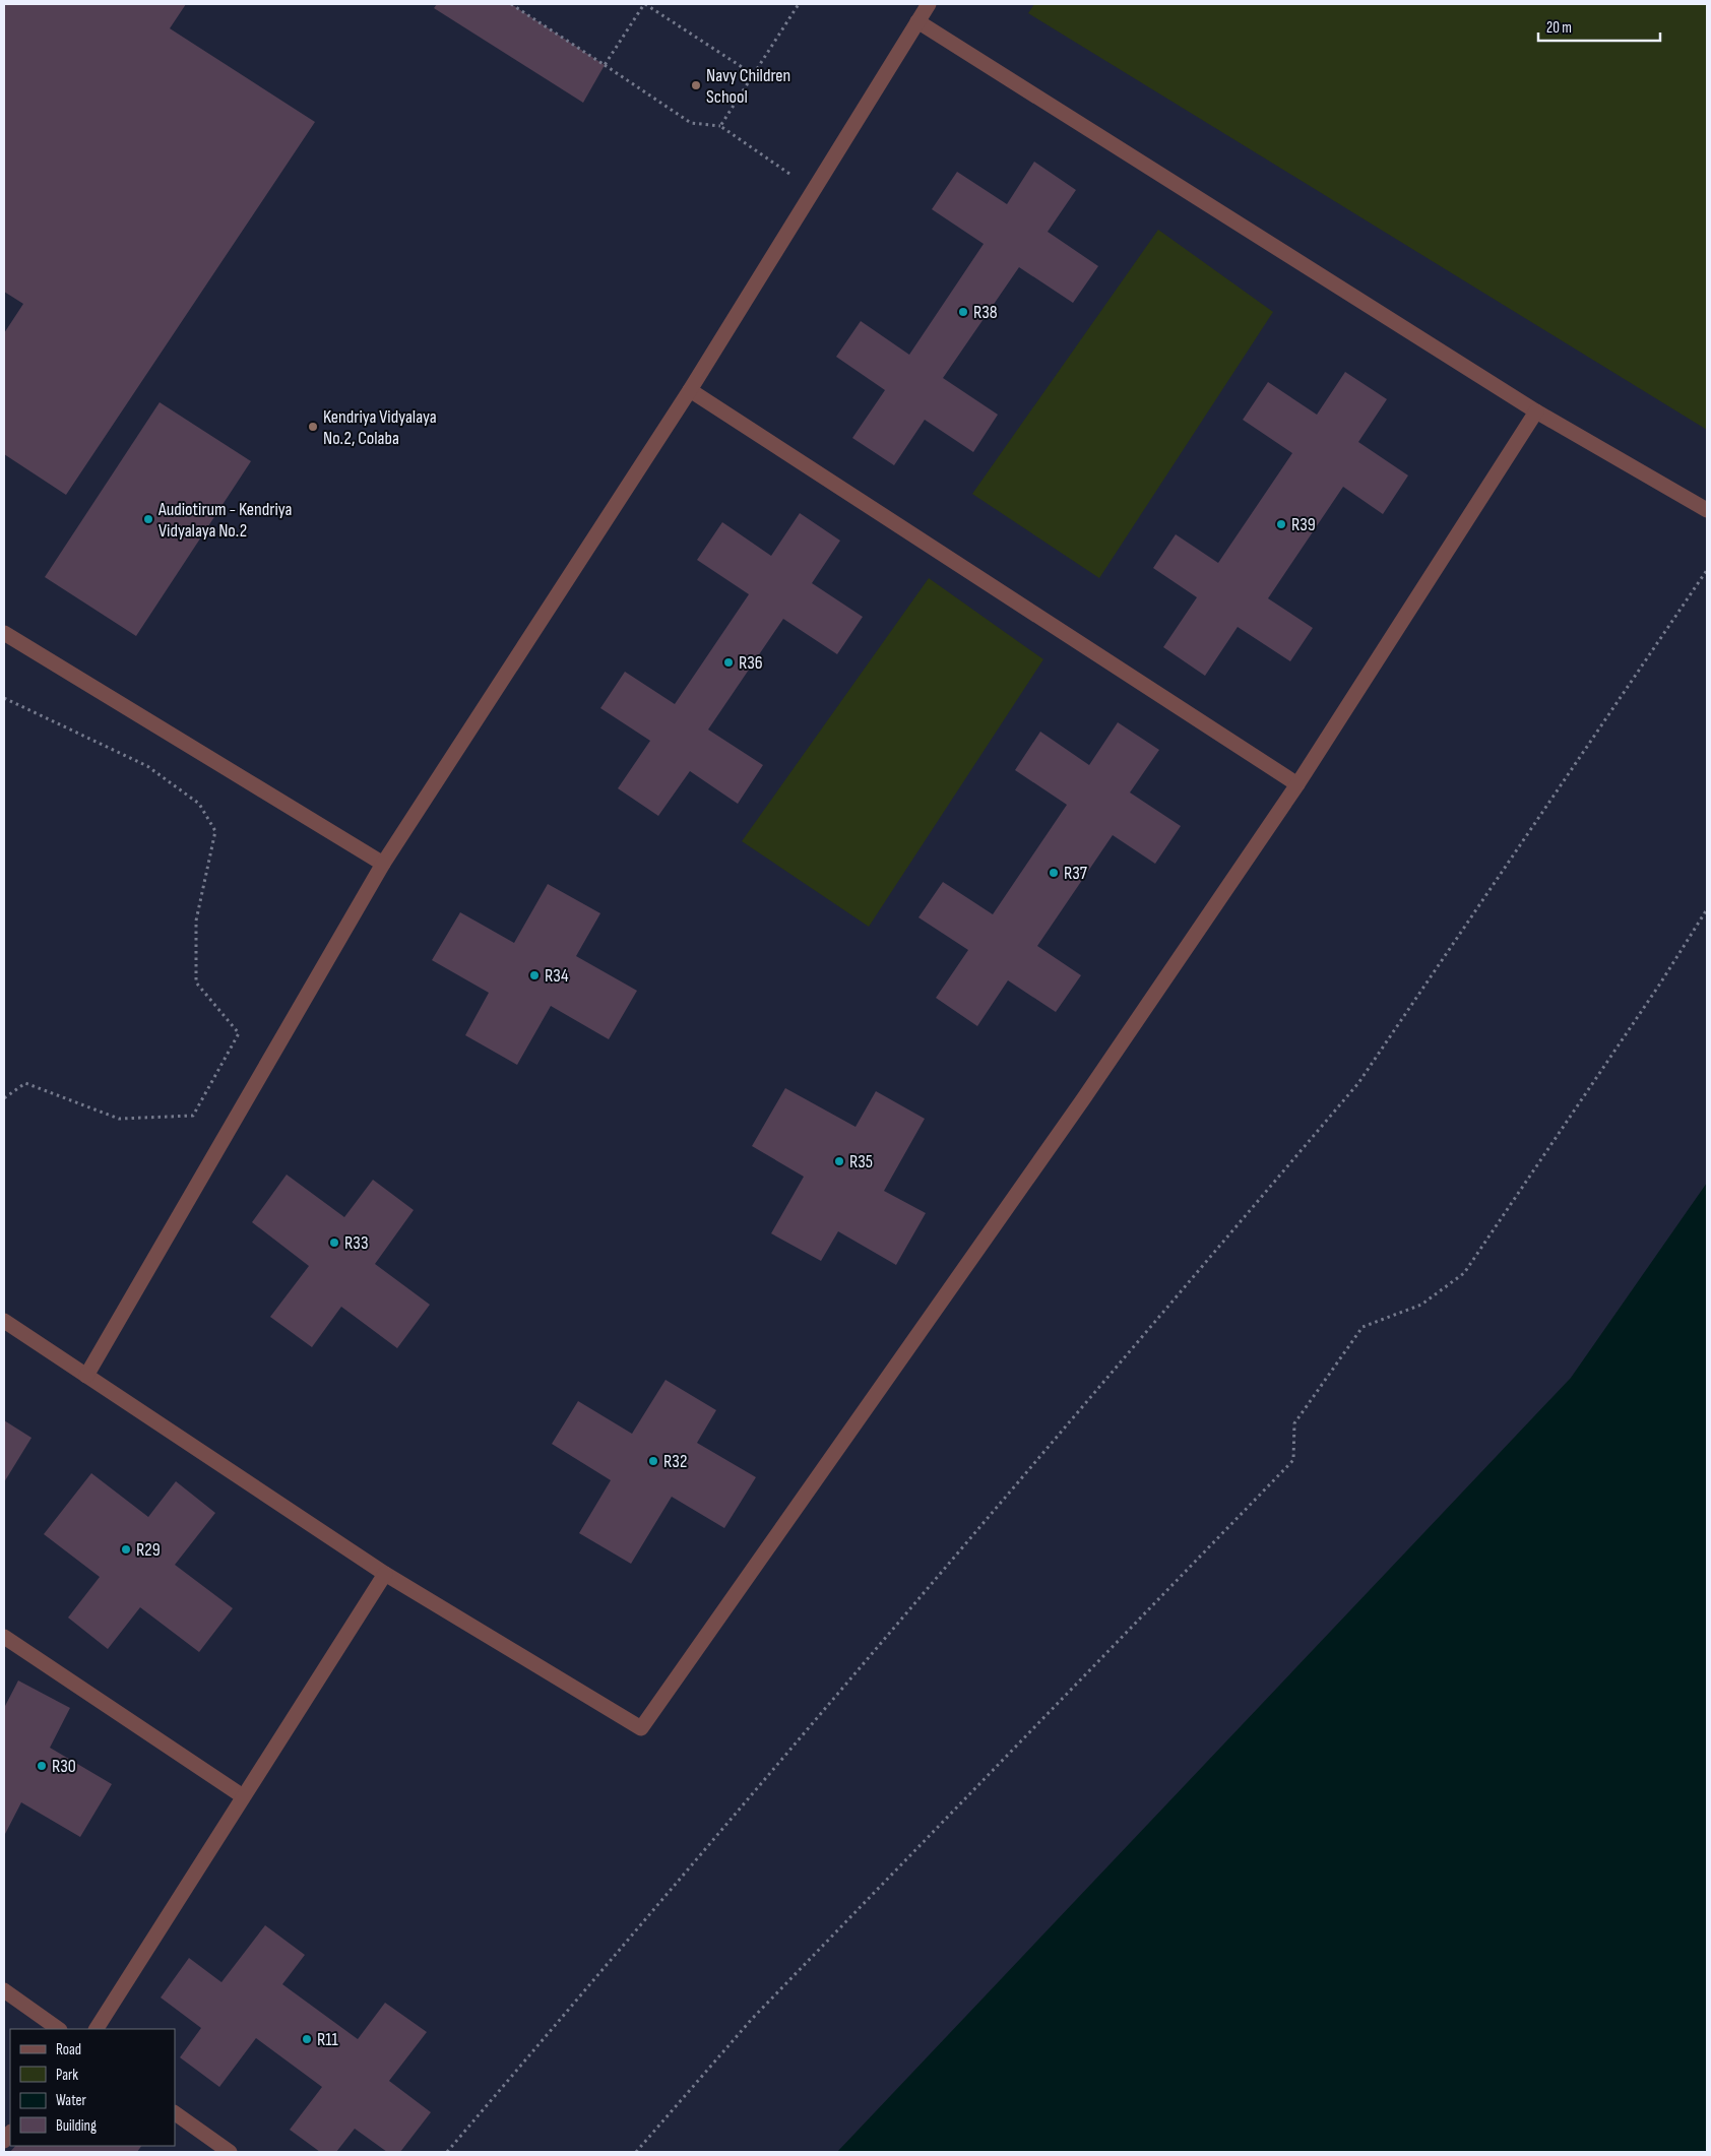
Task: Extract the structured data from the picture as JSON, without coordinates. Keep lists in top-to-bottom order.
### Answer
{
  "places": [
    "Navy Children School",
    "R38",
    "Kendriya Vidyalaya No.2, Colaba",
    "Audiotirum - Kendriya Vidyalaya No.2",
    "R39",
    "R36",
    "R37",
    "R34",
    "R35",
    "R33",
    "R32",
    "R29",
    "R30",
    "R11"
  ],
  "legend": [
    "Road",
    "Park",
    "Water",
    "Building"
  ],
  "scale_bar": "20 m"
}
